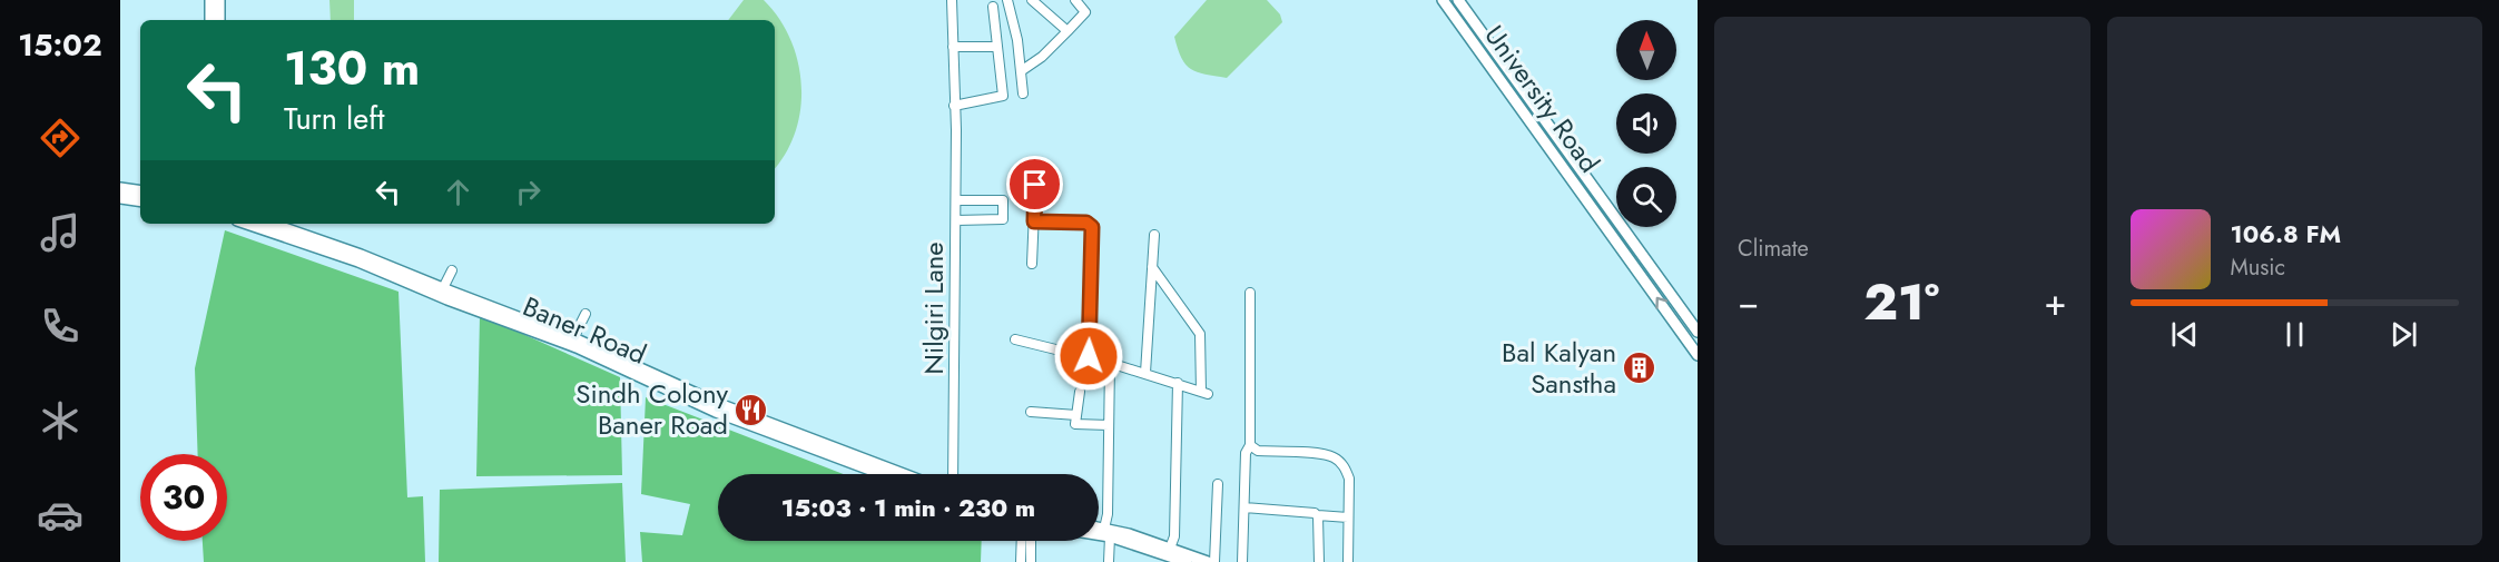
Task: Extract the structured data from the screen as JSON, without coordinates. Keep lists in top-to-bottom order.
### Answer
{
  "streets": {
    "main road": ["University Road", "Baner Road"],
    "street": ["Nilgiri Lane"]
  },
  "places": {
    "building": ["Bal Kalyan Sanstha"],
    "restaurant": ["Sindh Colony Baner Road"]
  },
  "north": "top",
  "page": {
    "tabs": "15:02",
    "tile": "Climate",
    "turn": ["130 m", "Turn left"],
    "song": ["106.8 FM", "Music"],
    "heat": ["−", "21°", "+"],
    "limit": "30",
    "trip": "15:03 · 1 min · 230 m"
  }
}
